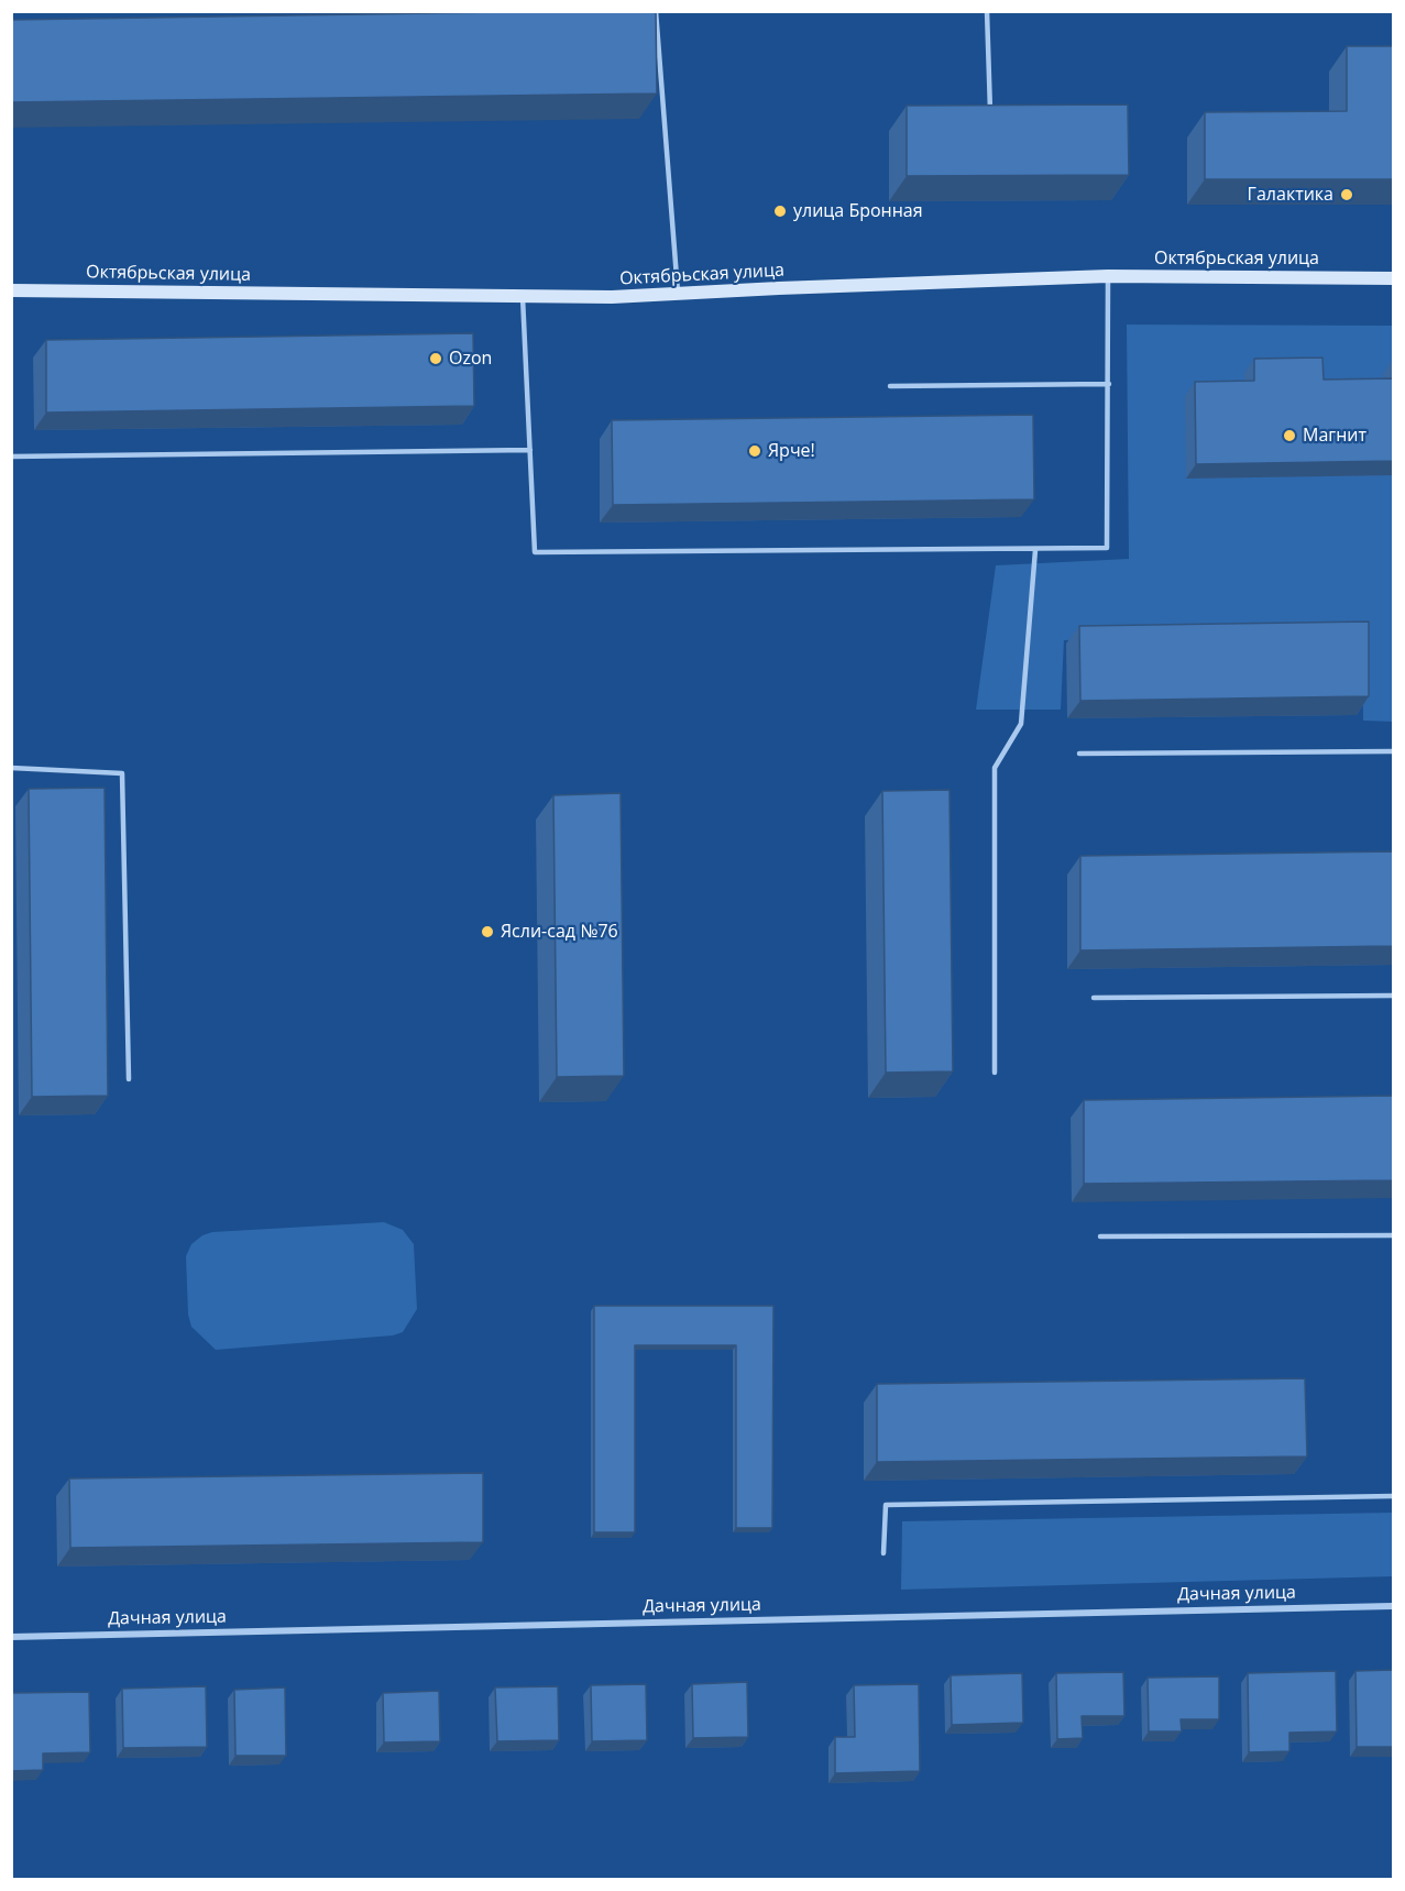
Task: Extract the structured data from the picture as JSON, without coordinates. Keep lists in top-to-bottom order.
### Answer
{
  "streets": {
    "main road": ["Октябрьская улица"],
    "street": ["Дачная улица"]
  },
  "places": [
    "Галактика",
    "улица Бронная",
    "Ozon",
    "Магнит",
    "Ярче!",
    "Ясли-сад №76"
  ]
}
